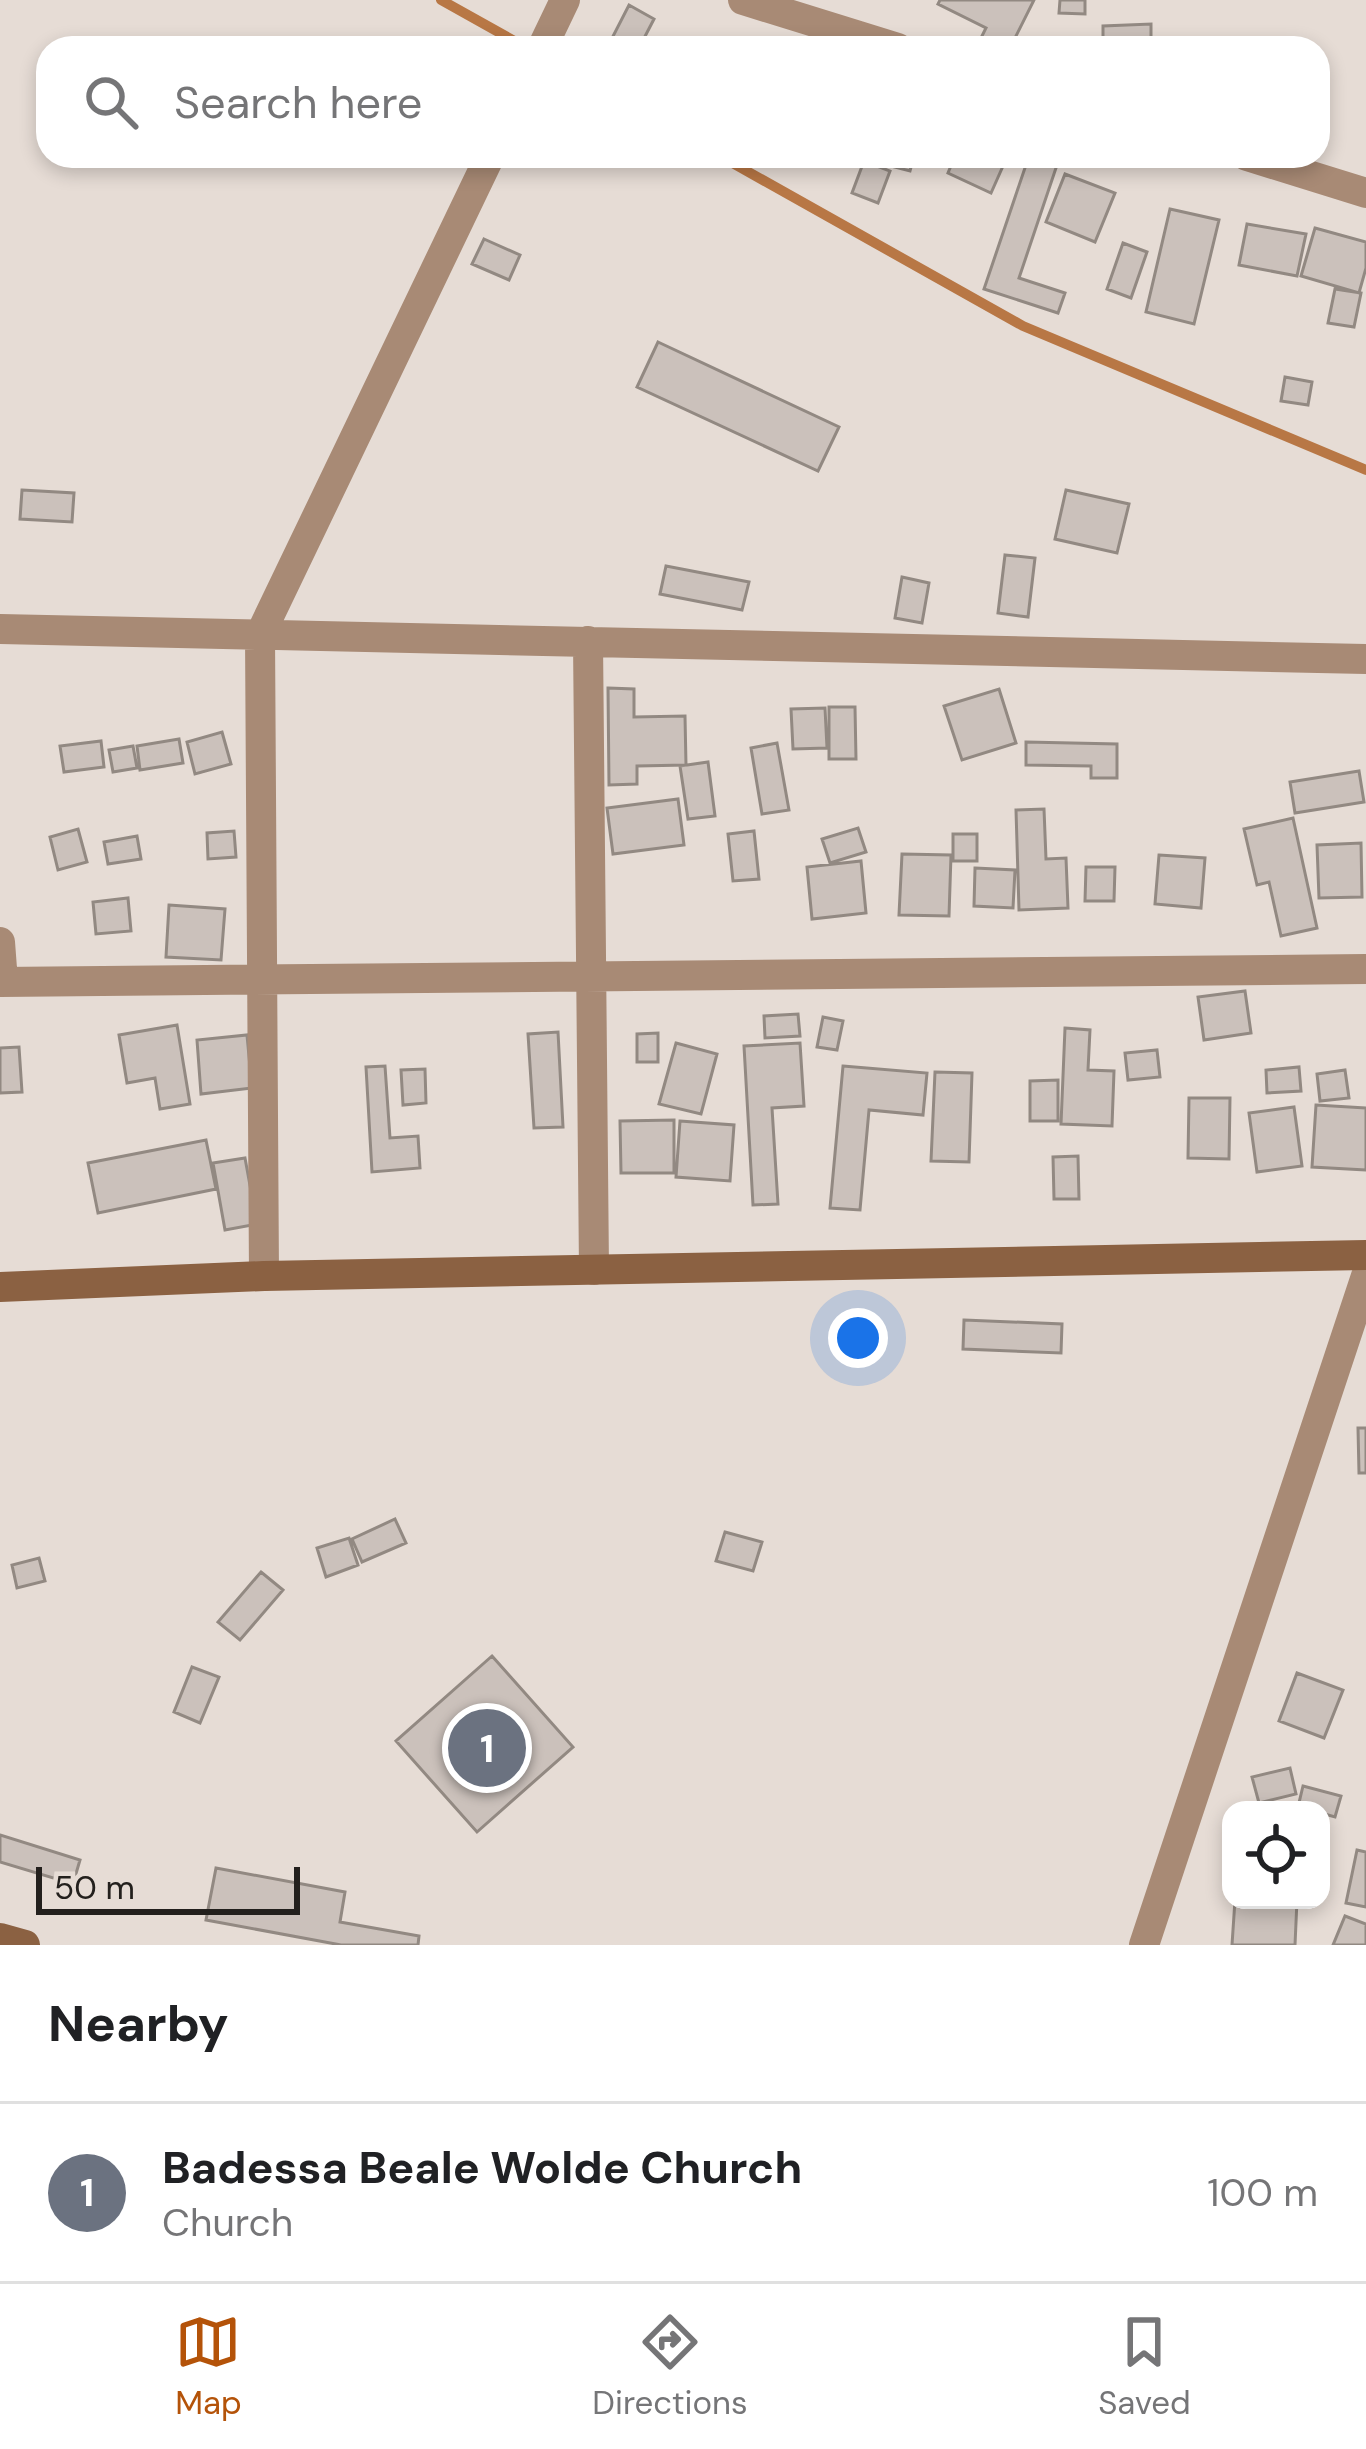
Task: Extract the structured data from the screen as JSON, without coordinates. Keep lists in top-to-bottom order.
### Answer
{
  "scale_bar": "50 m",
  "page": {
    "search": "Search here",
    "pins": "1",
    "scale": "50 m",
    "heading": "Nearby",
    "list": [
      {
        "mark": "1",
        "name": "Badessa Beale Wolde Church",
        "note": "Church",
        "value": "100 m"
      }
    ],
    "nav": ["Map", "Directions", "Saved"]
  }
}
